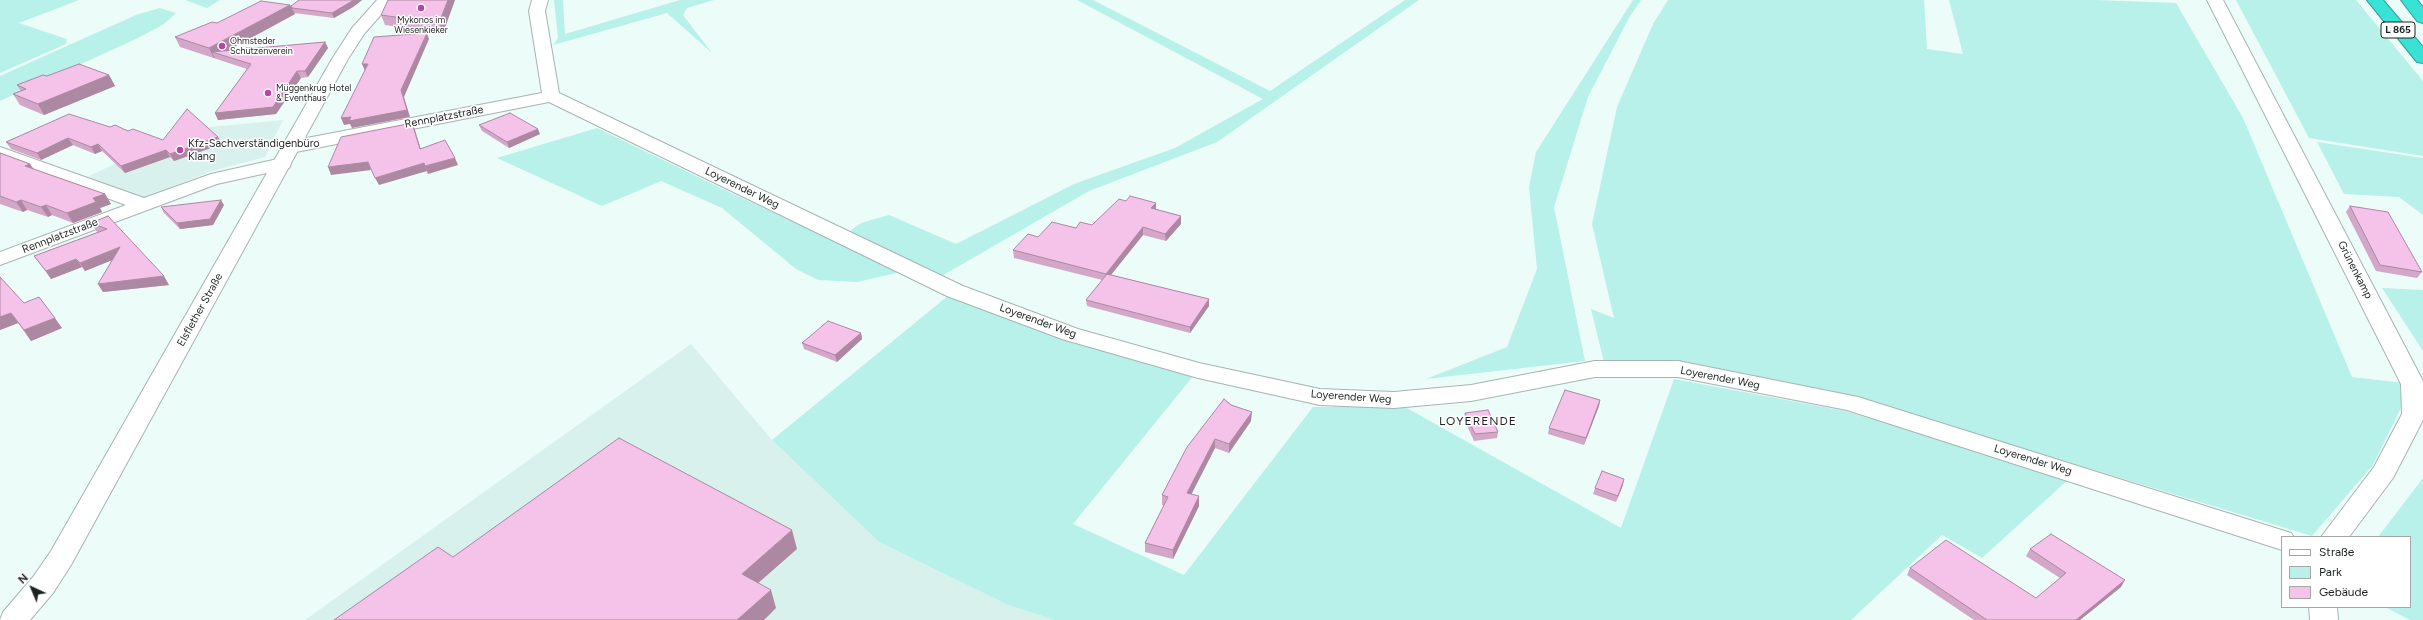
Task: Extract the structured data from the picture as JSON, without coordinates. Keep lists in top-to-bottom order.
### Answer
{
  "streets": {
    "highway": ["L 865"],
    "street": [
      "Rennplatzstraße",
      "Loyerender Weg",
      "Grünenkamp",
      "Elsflether Straße"
    ]
  },
  "crossings": [
    ["Rennplatzstraße", "Loyerender Weg"],
    ["Rennplatzstraße", "Elsflether Straße"]
  ],
  "districts": ["LOYERENDE"],
  "places": [
    "Mykonos im Wiesenkieker",
    "Ohmsteder Schützenverein",
    "Müggenkrug Hotel & Eventhaus",
    "Kfz-Sachverständigenbüro Klang"
  ],
  "legend": ["Straße", "Park", "Gebäude"],
  "north": "top left"
}
